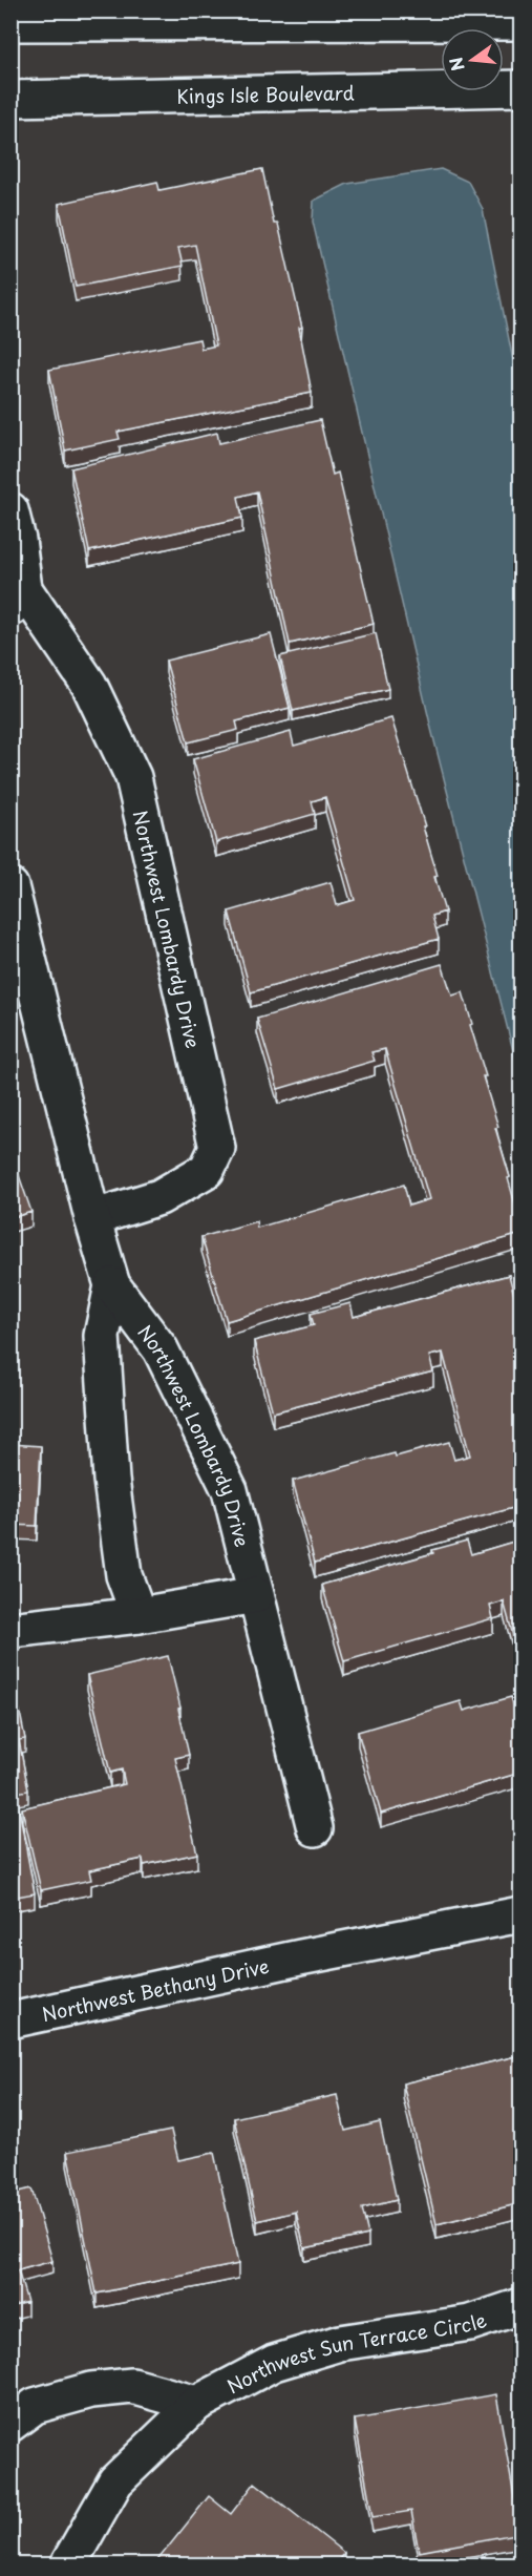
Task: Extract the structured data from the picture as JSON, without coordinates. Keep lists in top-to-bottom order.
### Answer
{
  "streets": {
    "street": [
      "Kings Isle Boulevard",
      "Northwest Lombardy Drive",
      "Northwest Bethany Drive",
      "Northwest Sun Terrace Circle"
    ]
  },
  "north": "left"
}
